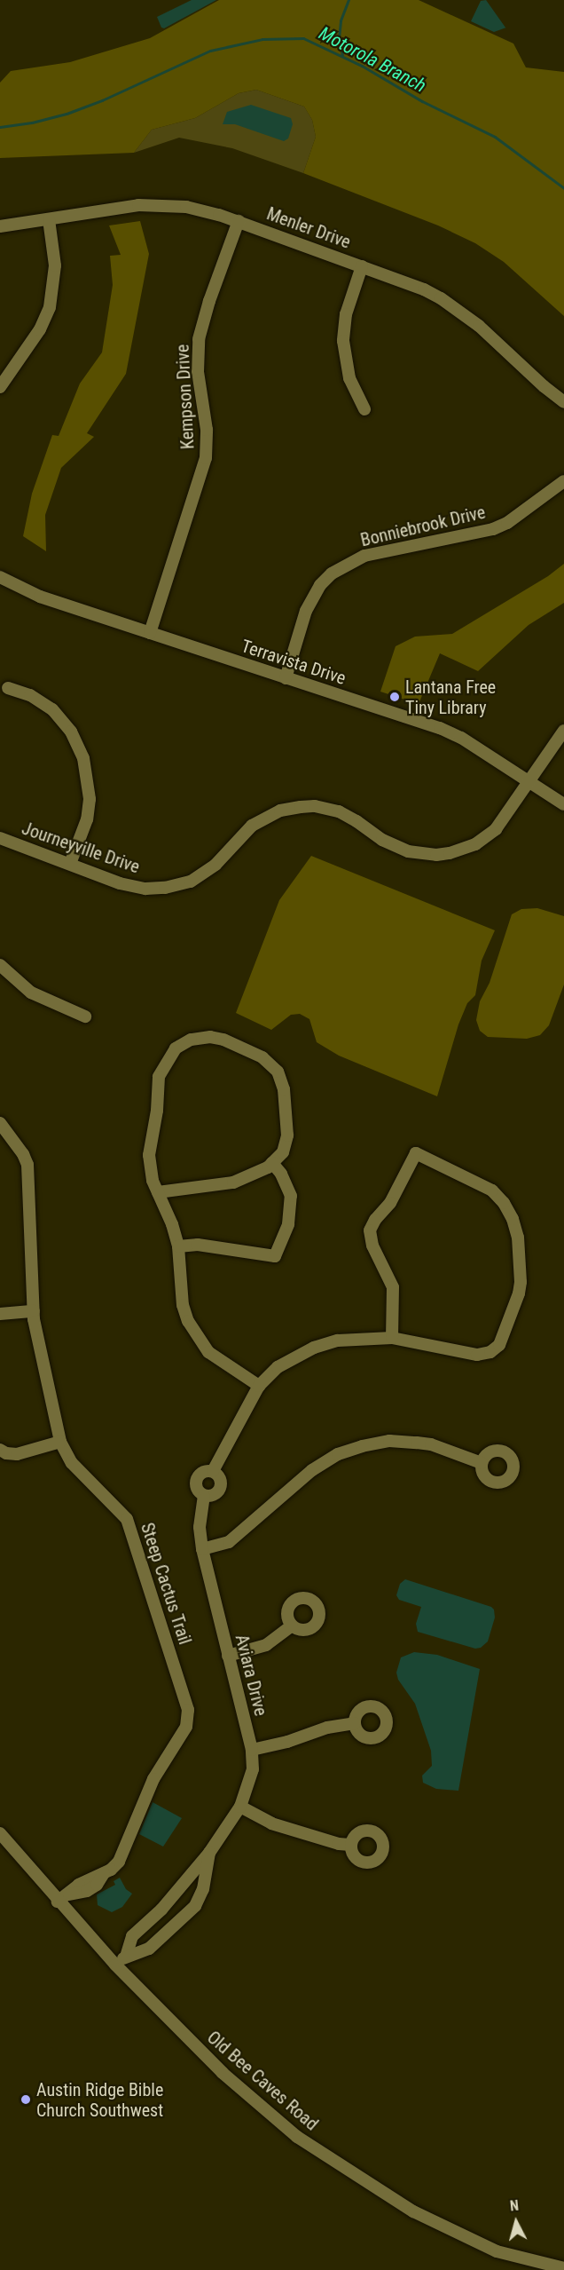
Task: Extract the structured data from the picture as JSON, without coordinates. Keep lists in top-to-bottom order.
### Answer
{
  "streets": {
    "street": [
      "Menler Drive",
      "Kempson Drive",
      "Bonniebrook Drive",
      "Terravista Drive",
      "Journeyville Drive",
      "Steep Cactus Trail",
      "Aviara Drive",
      "Old Bee Caves Road"
    ]
  },
  "crossings": [
    ["Menler Drive", "Kempson Drive"],
    ["Kempson Drive", "Terravista Drive"],
    ["Bonniebrook Drive", "Terravista Drive"],
    ["Terravista Drive", "Journeyville Drive"],
    ["Steep Cactus Trail", "Old Bee Caves Road"],
    ["Aviara Drive", "Old Bee Caves Road"]
  ],
  "water": ["Motorola Branch"],
  "places": ["Lantana Free Tiny Library", "Austin Ridge Bible Church Southwest"],
  "north": "top"
}
